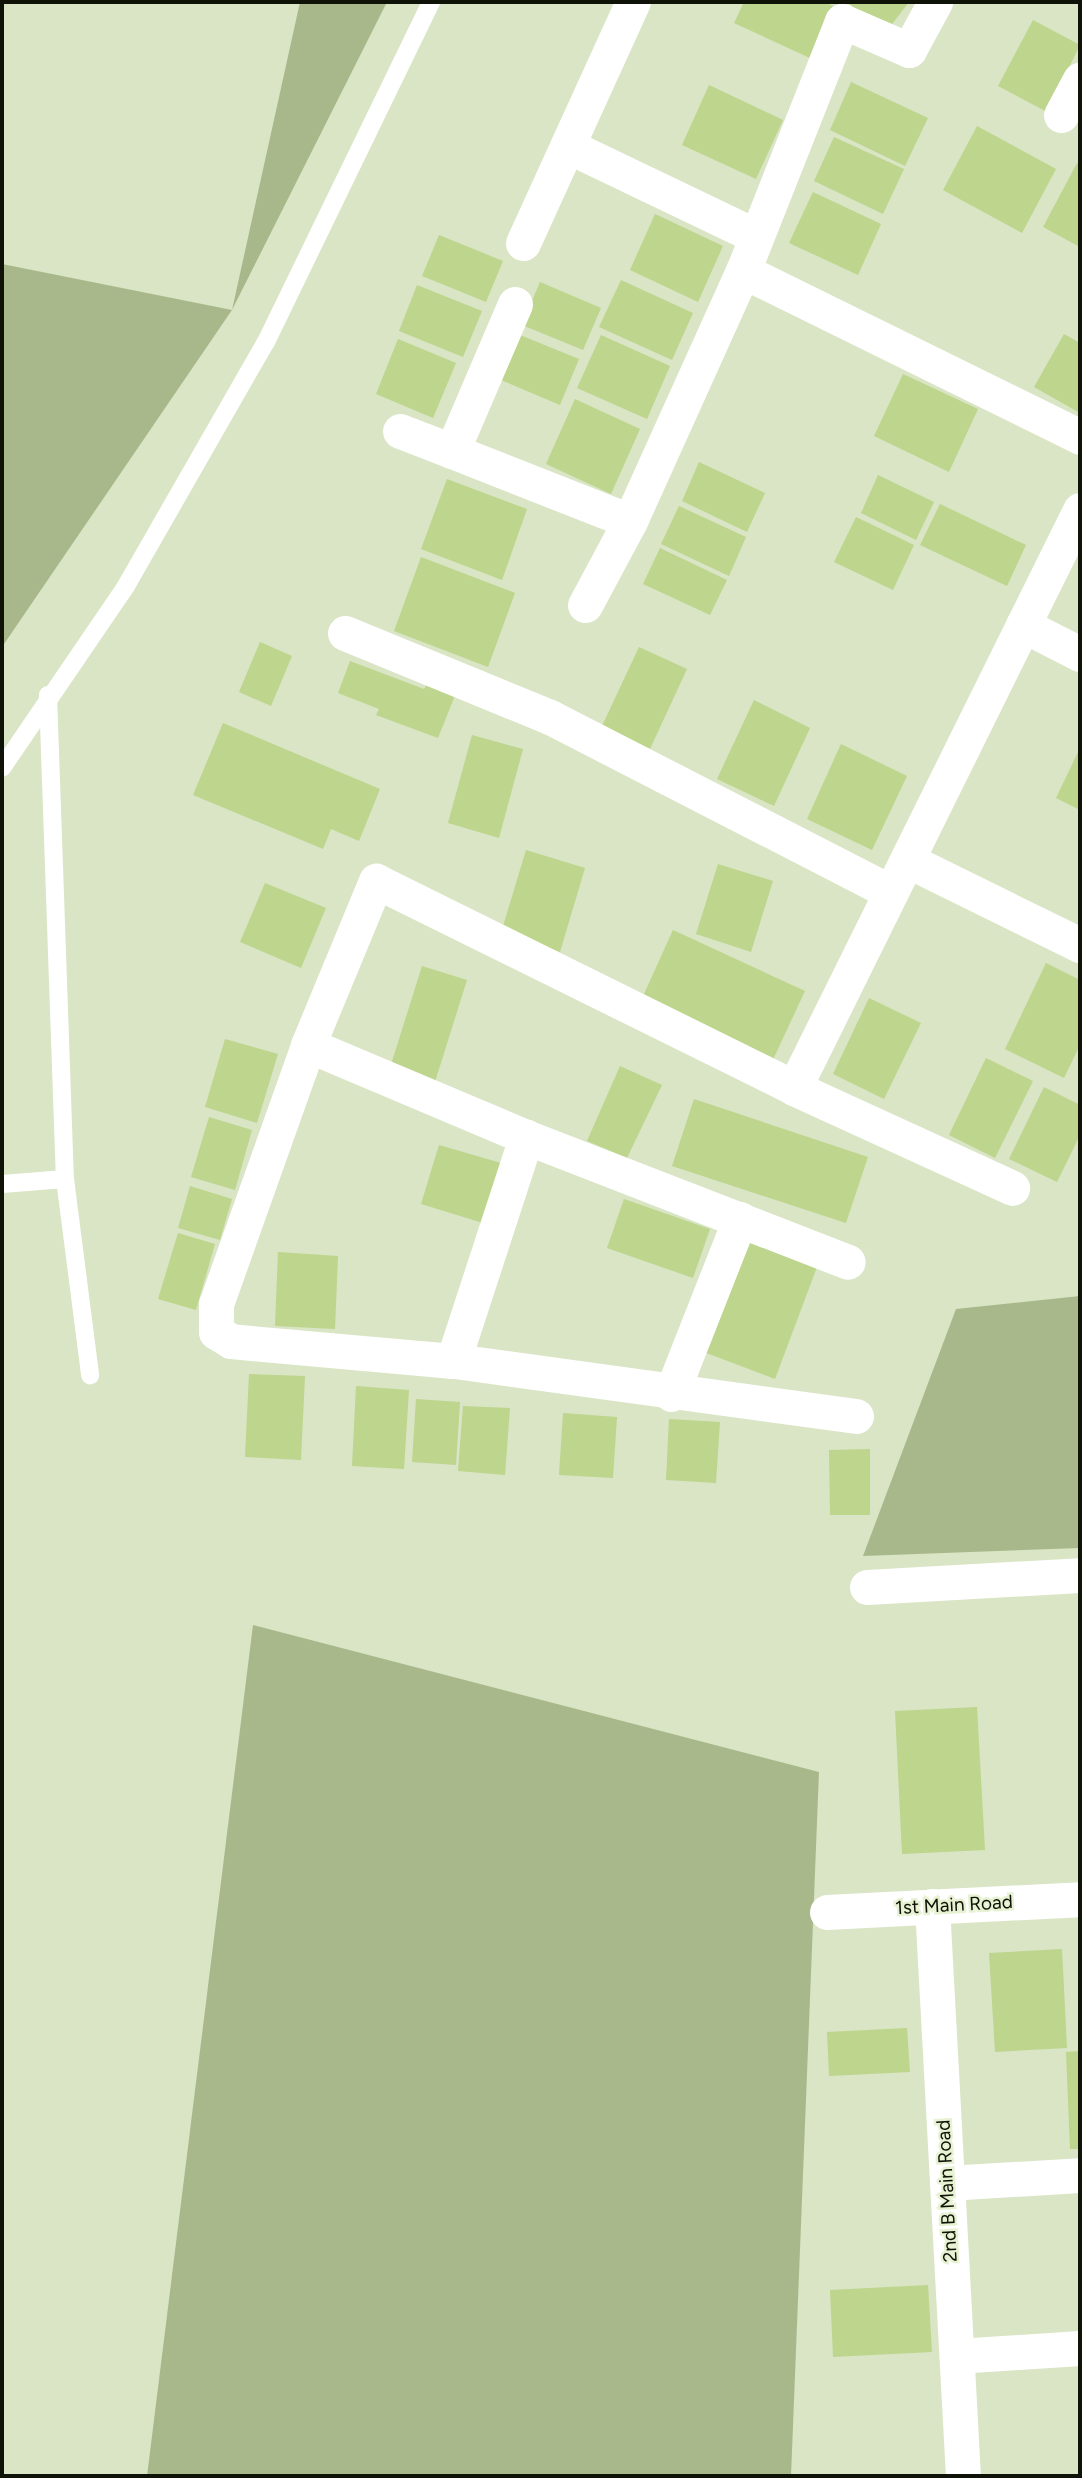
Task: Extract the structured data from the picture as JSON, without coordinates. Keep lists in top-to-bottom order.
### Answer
{
  "streets": {
    "street": ["1st Main Road", "2nd B Main Road"]
  },
  "crossings": [
    ["1st Main Road", "2nd B Main Road"]
  ]
}
